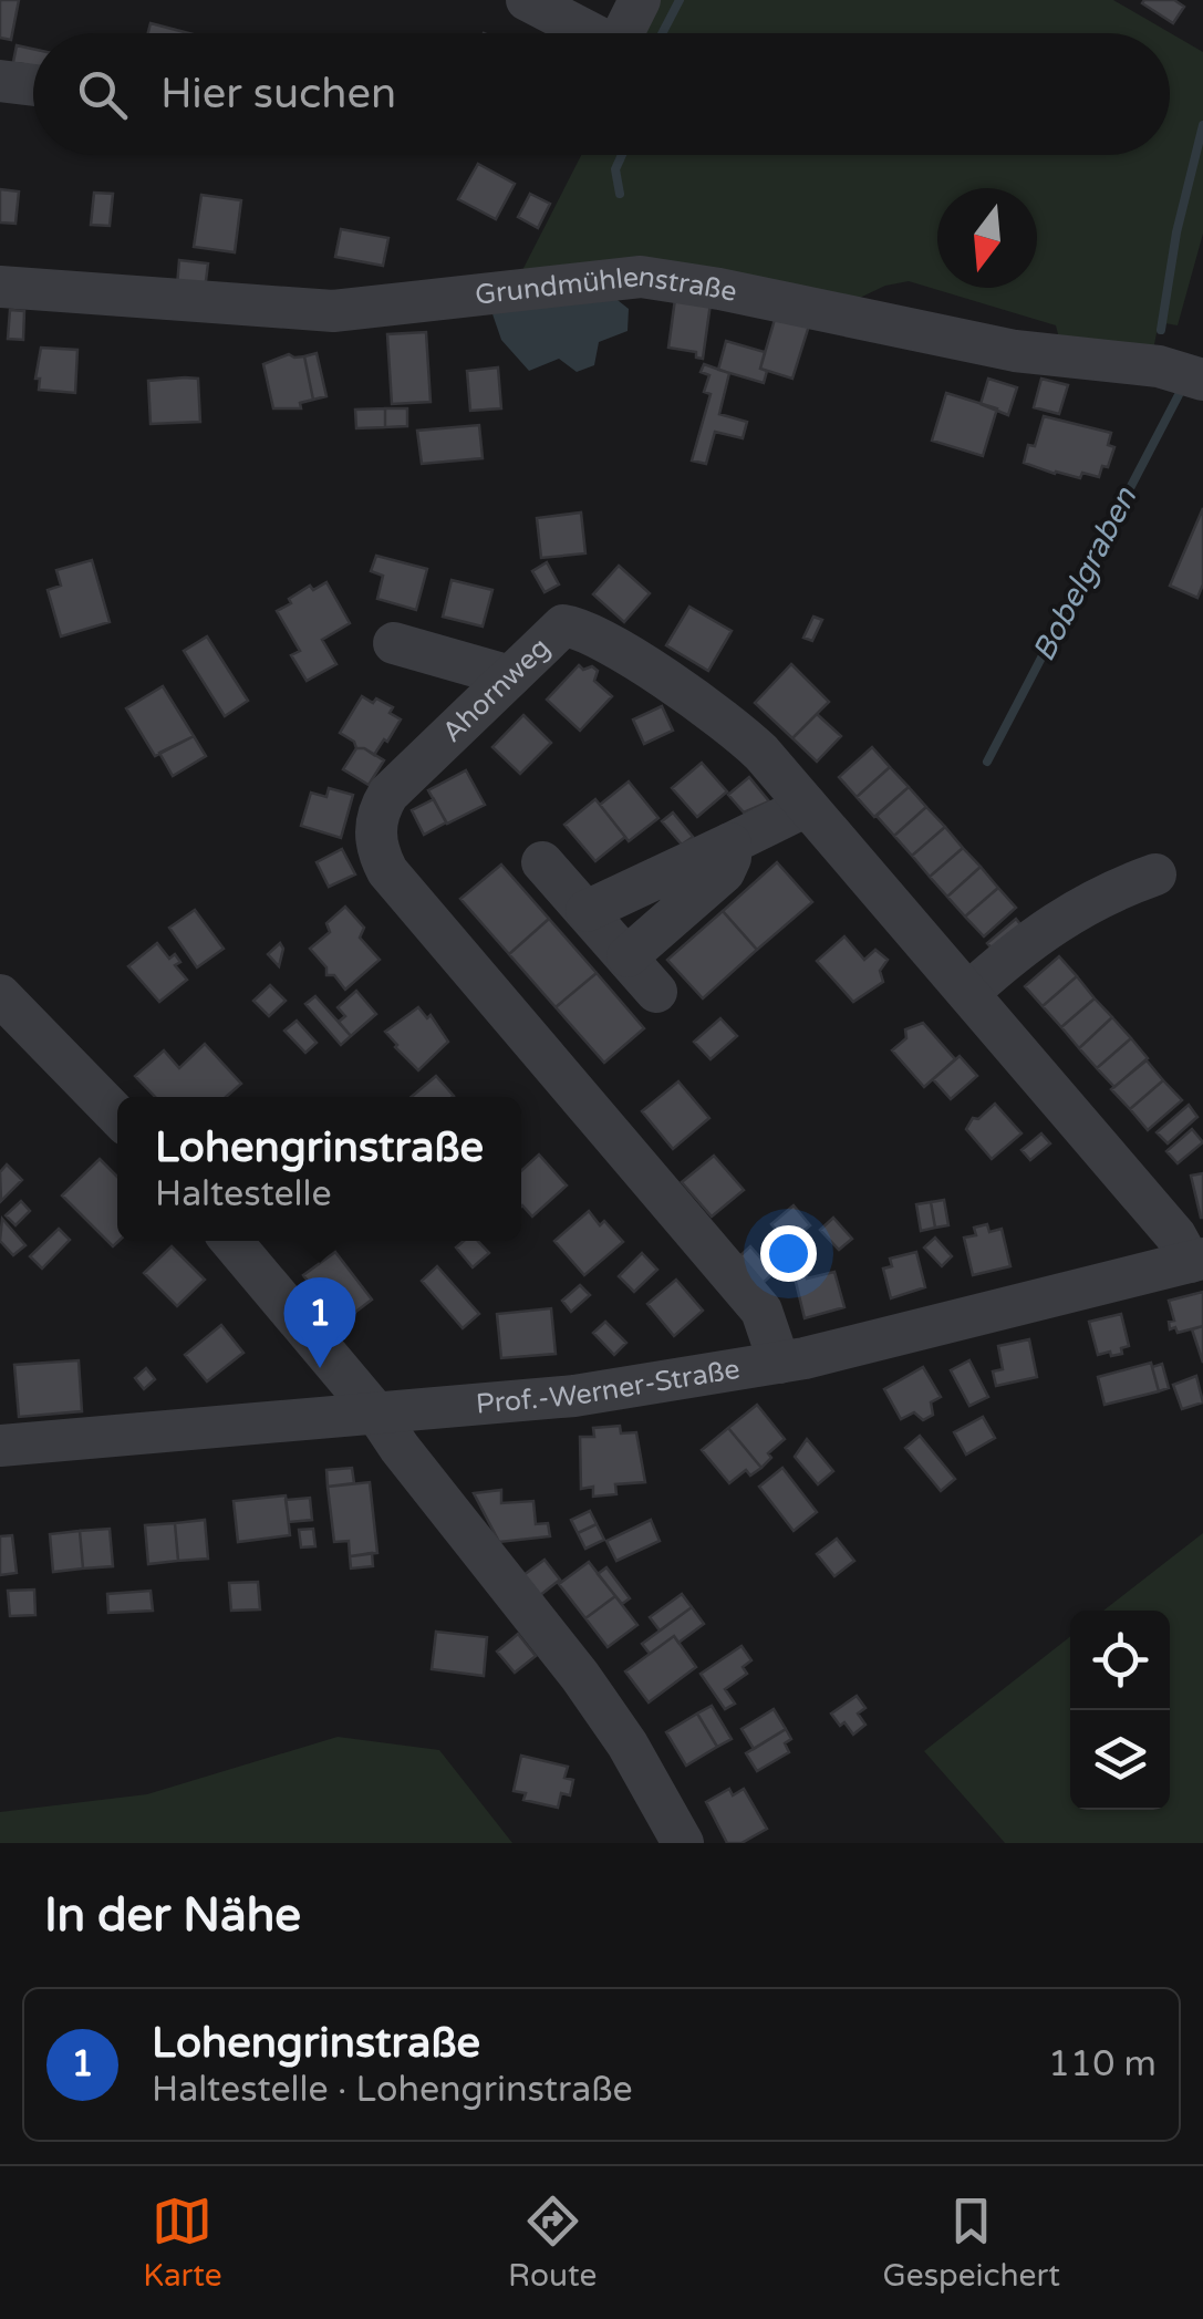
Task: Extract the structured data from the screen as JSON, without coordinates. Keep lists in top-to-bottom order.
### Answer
{
  "streets": {
    "street": ["Grundmühlenstraße", "Ahornweg", "Prof.-Werner-Straße"]
  },
  "crossings": [
    ["Ahornweg", "Prof.-Werner-Straße"]
  ],
  "water": ["Bobelgraben"],
  "north": "bottom",
  "page": {
    "search": "Hier suchen",
    "popup": ["Lohengrinstraße", "Haltestelle"],
    "pins": "1",
    "heading": "In der Nähe",
    "list": [
      {
        "mark": "1",
        "name": "Lohengrinstraße",
        "note": "Haltestelle · Lohengrinstraße",
        "value": "110 m"
      }
    ],
    "nav": ["Karte", "Route", "Gespeichert"]
  }
}
